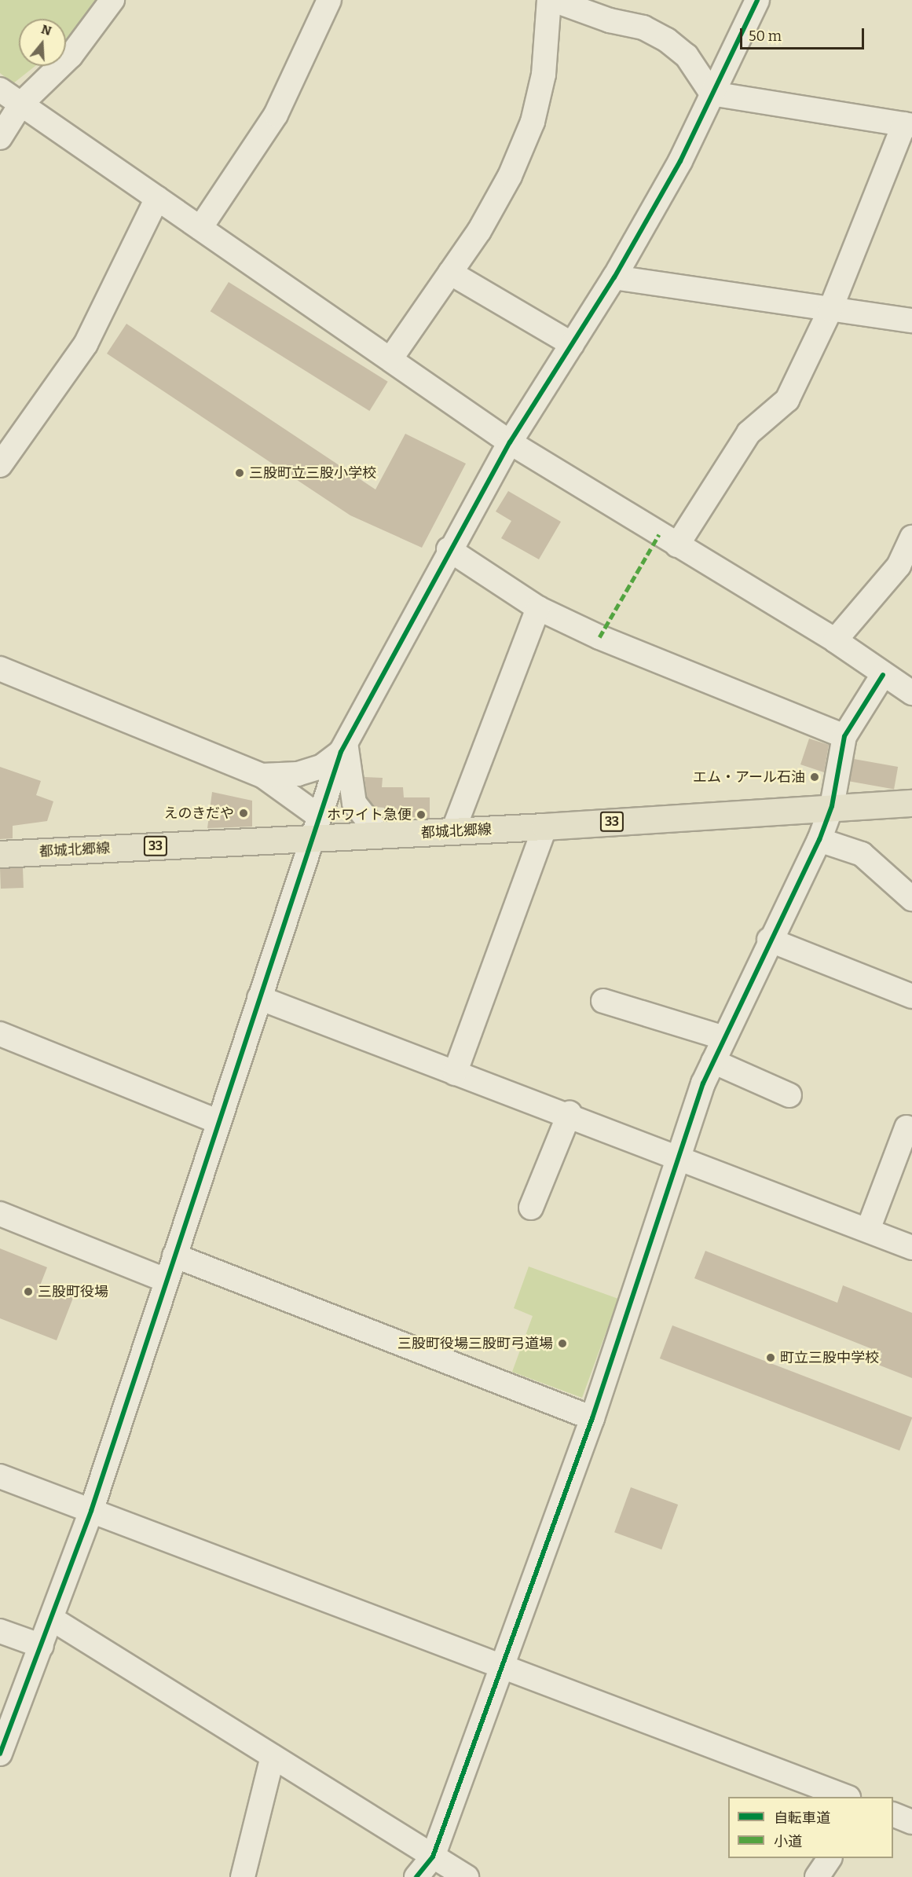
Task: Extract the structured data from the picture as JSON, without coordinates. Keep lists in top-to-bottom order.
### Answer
{
  "streets": {
    "main road": ["33", "都城北郷線"]
  },
  "places": [
    "三股町立三股小学校",
    "エム・アール石油",
    "えのきだや",
    "ホワイト急便",
    "三股町役場",
    "三股町役場三股町弓道場",
    "町立三股中学校"
  ],
  "legend": ["自転車道", "小道"],
  "scale_bar": "50 m",
  "north": "top"
}
